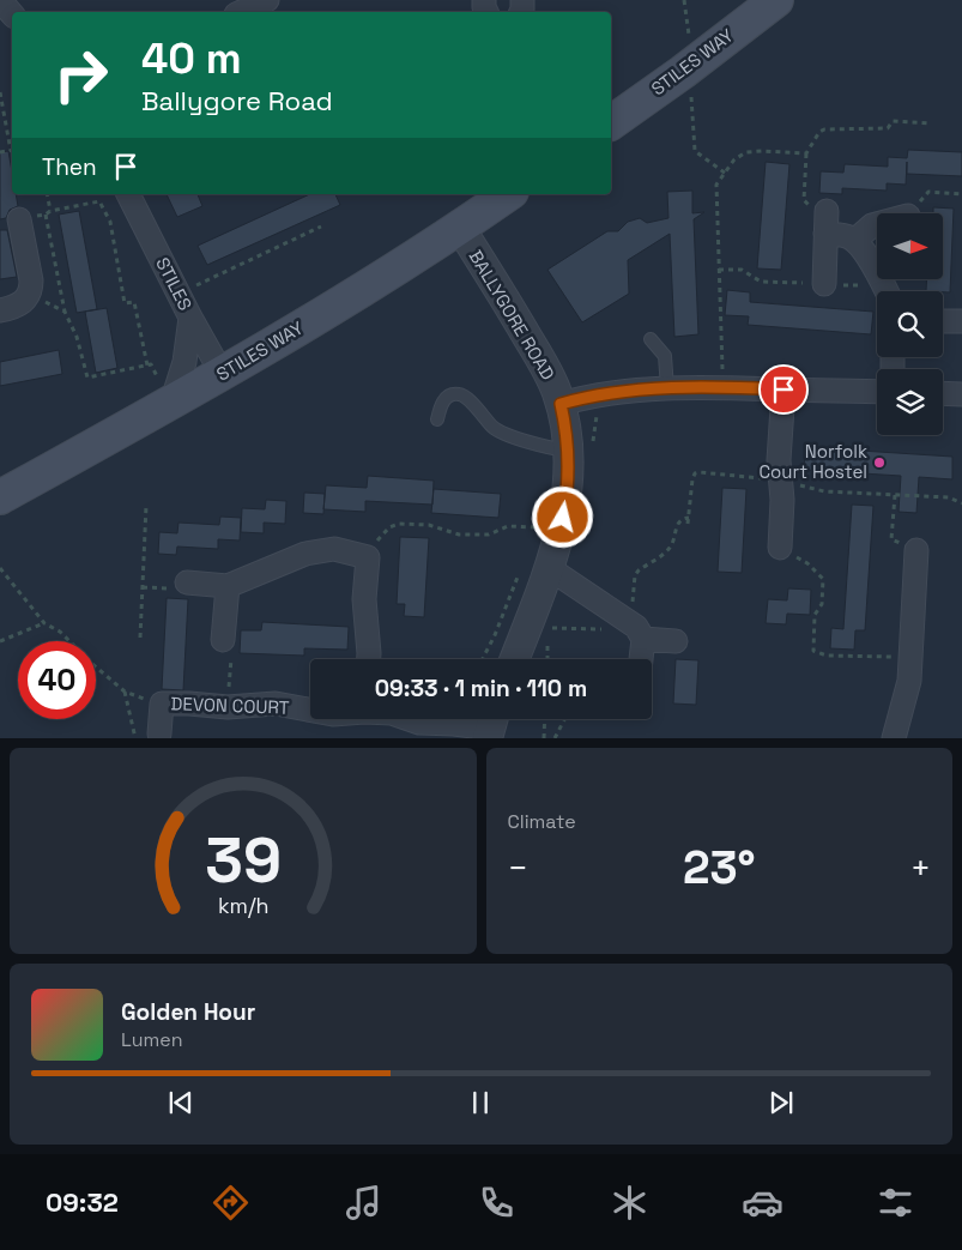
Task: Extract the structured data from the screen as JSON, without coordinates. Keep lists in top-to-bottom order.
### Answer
{
  "streets": {
    "main road": ["STILES WAY"],
    "street": ["STILES", "BALLYGORE ROAD", "DEVON COURT"]
  },
  "crossings": [
    ["STILES WAY", "STILES"],
    ["STILES WAY", "BALLYGORE ROAD"]
  ],
  "places": ["Norfolk Court Hostel"],
  "north": "right",
  "page": {
    "turn": ["40 m", "Ballygore Road"],
    "then": "Then",
    "limit": "40",
    "trip": "09:33 · 1 min · 110 m",
    "tile": "Climate",
    "heat": ["−", "23°", "+"],
    "song": ["Golden Hour", "Lumen"],
    "tabs": "09:32",
    "gauge": ["39", "km/h"]
  }
}
